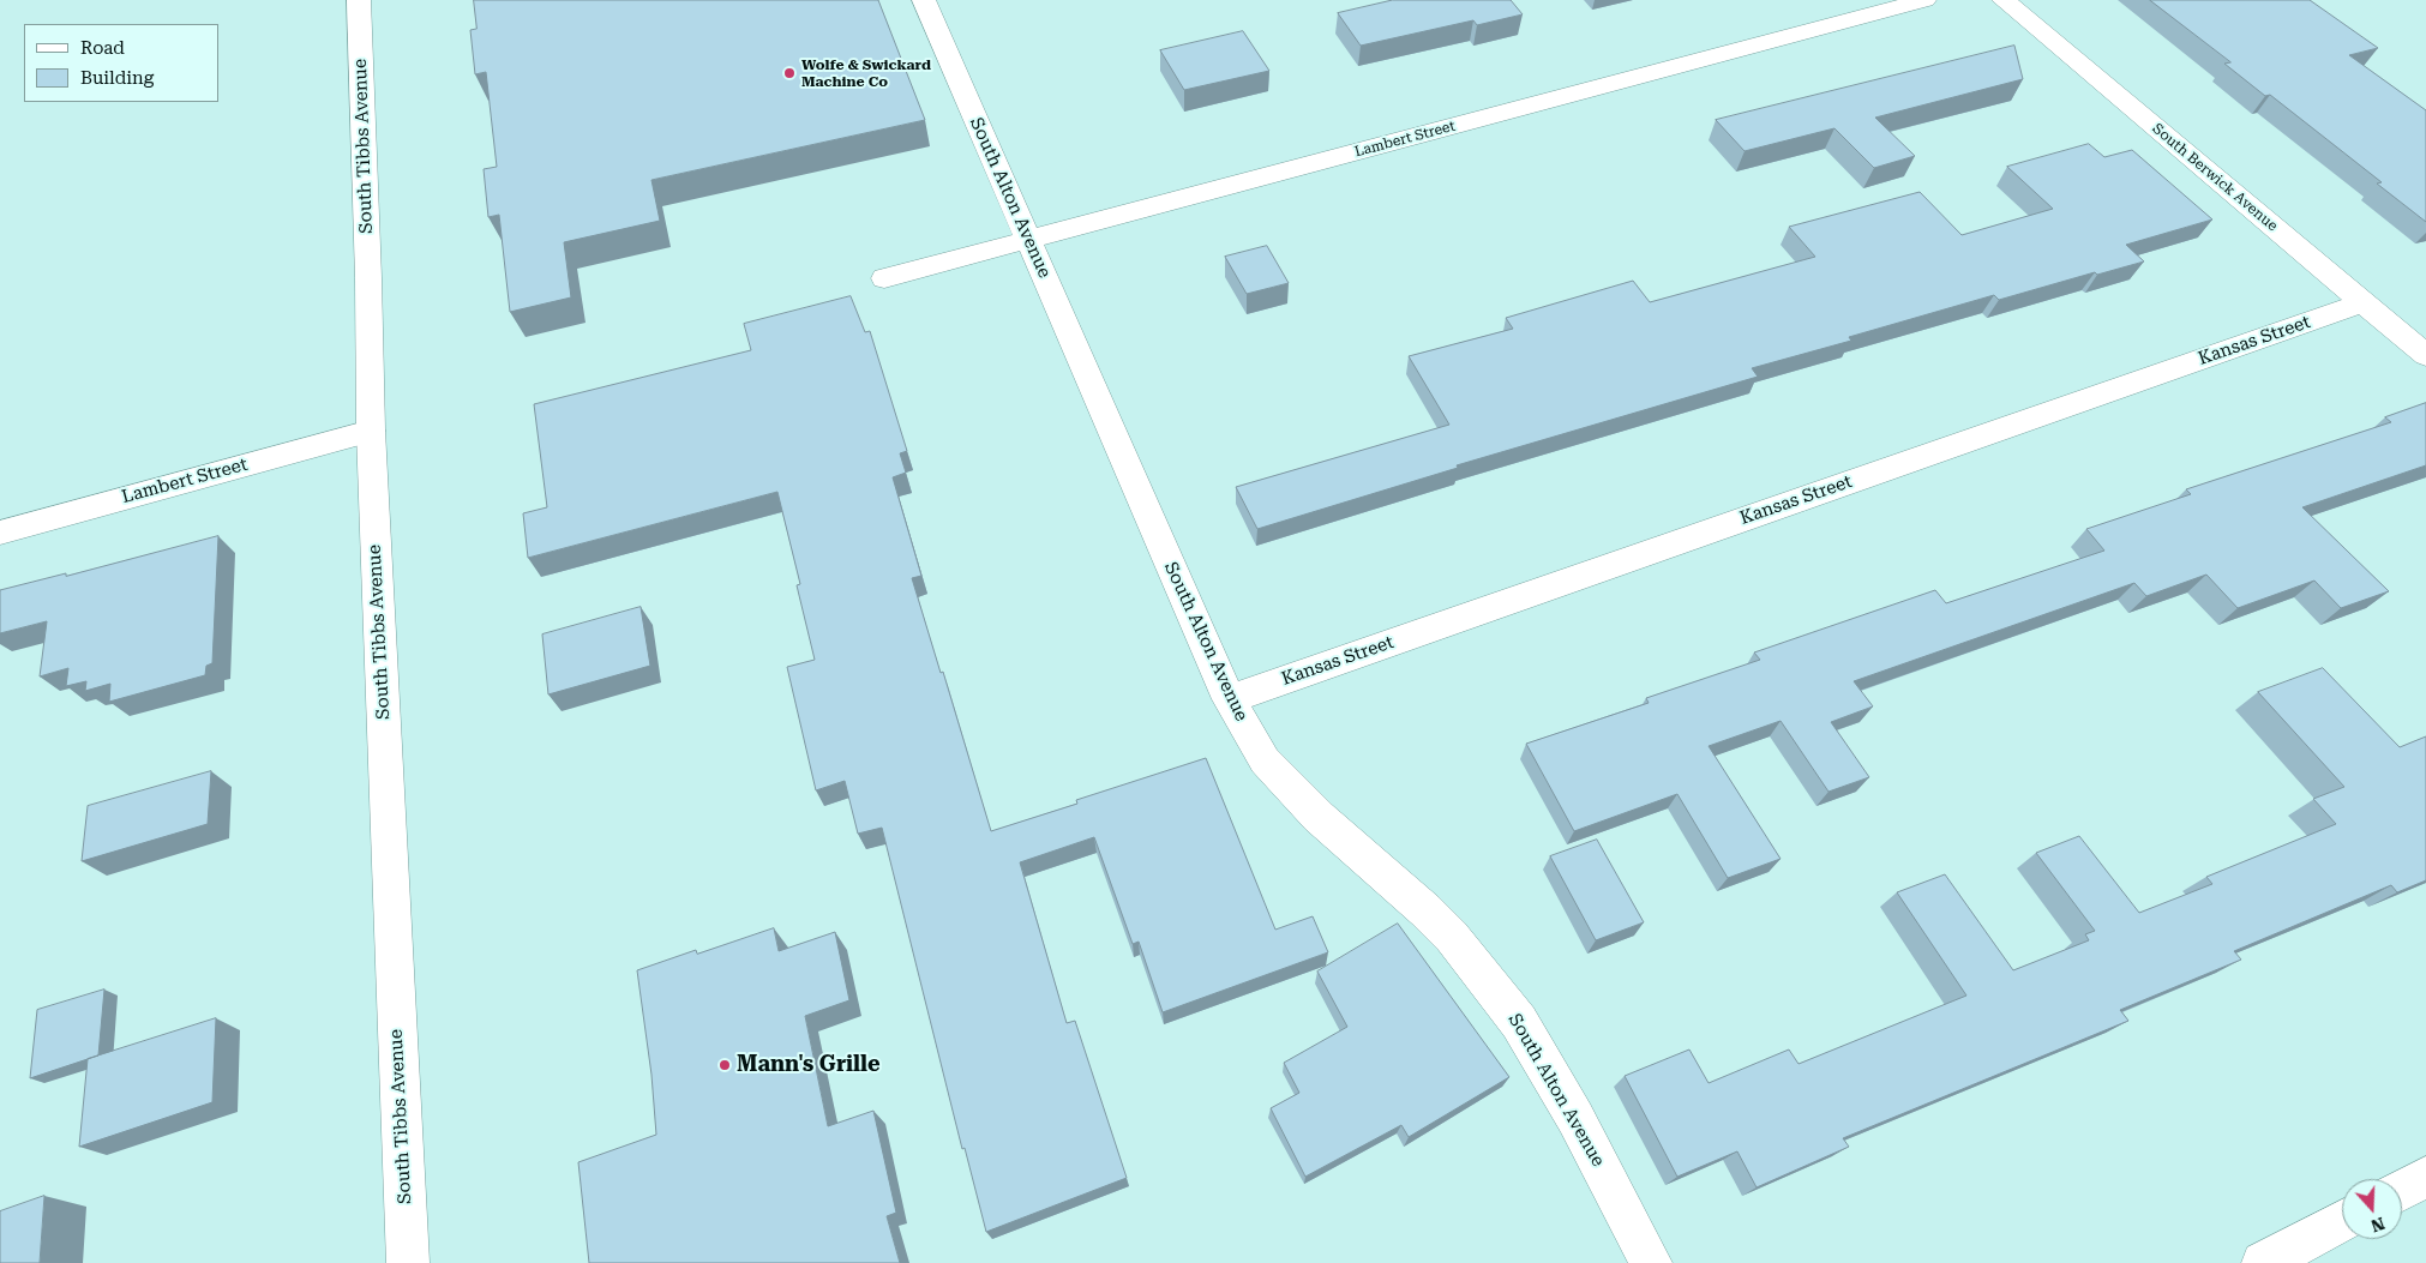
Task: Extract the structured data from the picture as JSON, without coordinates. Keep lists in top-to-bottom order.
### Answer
{
  "streets": {
    "street": [
      "Lambert Street",
      "South Tibbs Avenue",
      "South Berwick Avenue",
      "South Alton Avenue",
      "Kansas Street"
    ]
  },
  "crossings": [
    ["Lambert Street", "South Tibbs Avenue"],
    ["Lambert Street", "South Alton Avenue"],
    ["South Berwick Avenue", "Kansas Street"],
    ["South Alton Avenue", "Kansas Street"]
  ],
  "places": ["Wolfe & Swickard Machine Co", "Mann's Grille"],
  "legend": ["Road", "Building"],
  "north": "bottom"
}
